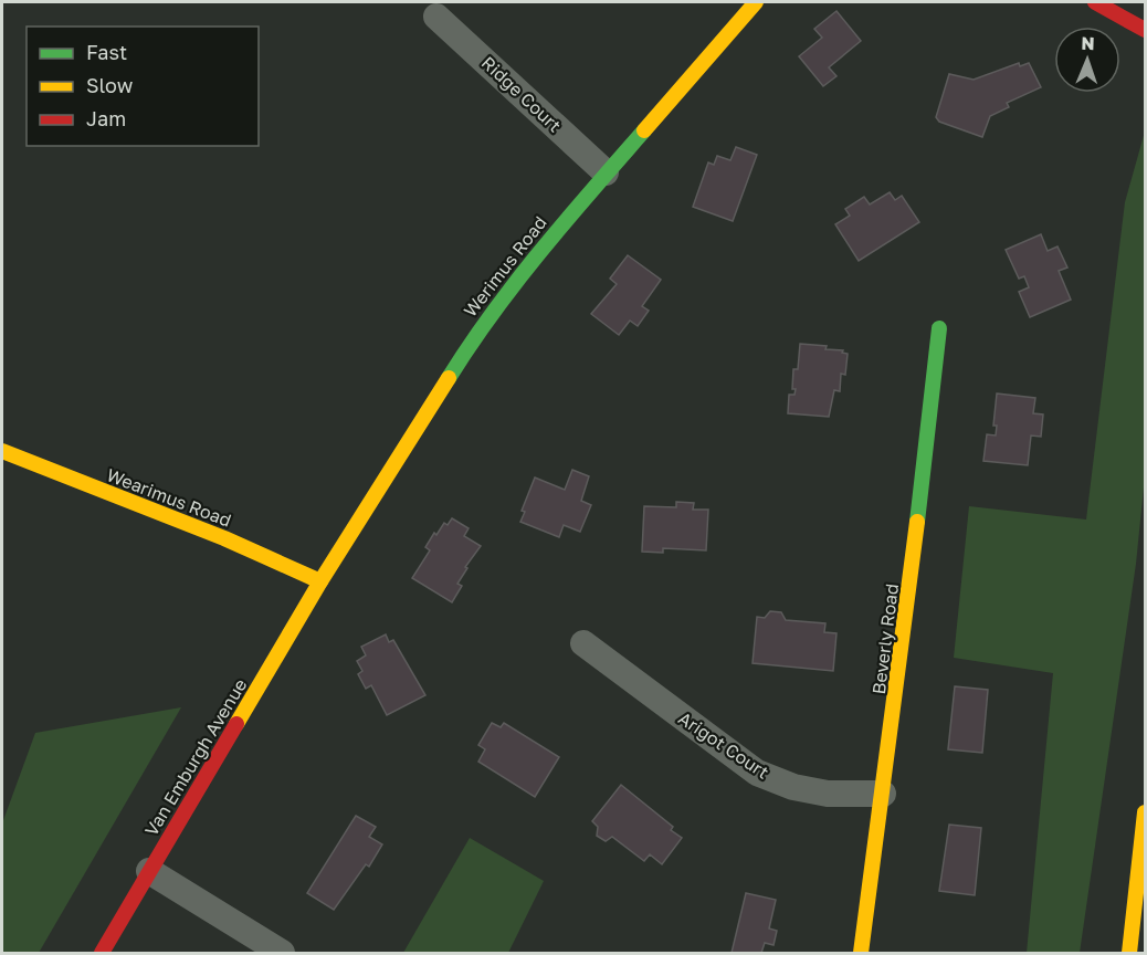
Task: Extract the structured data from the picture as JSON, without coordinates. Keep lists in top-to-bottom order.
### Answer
{
  "streets": {
    "main road": [
      "Werimus Road",
      "Wearimus Road",
      "Beverly Road",
      "Van Emburgh Avenue"
    ],
    "street": ["Ridge Court", "Arigot Court"]
  },
  "crossings": [
    ["Ridge Court", "Werimus Road"],
    ["Werimus Road", "Wearimus Road"],
    ["Werimus Road", "Van Emburgh Avenue"],
    ["Wearimus Road", "Van Emburgh Avenue"],
    ["Beverly Road", "Arigot Court"]
  ],
  "legend": ["Fast", "Slow", "Jam"],
  "north": "top"
}
